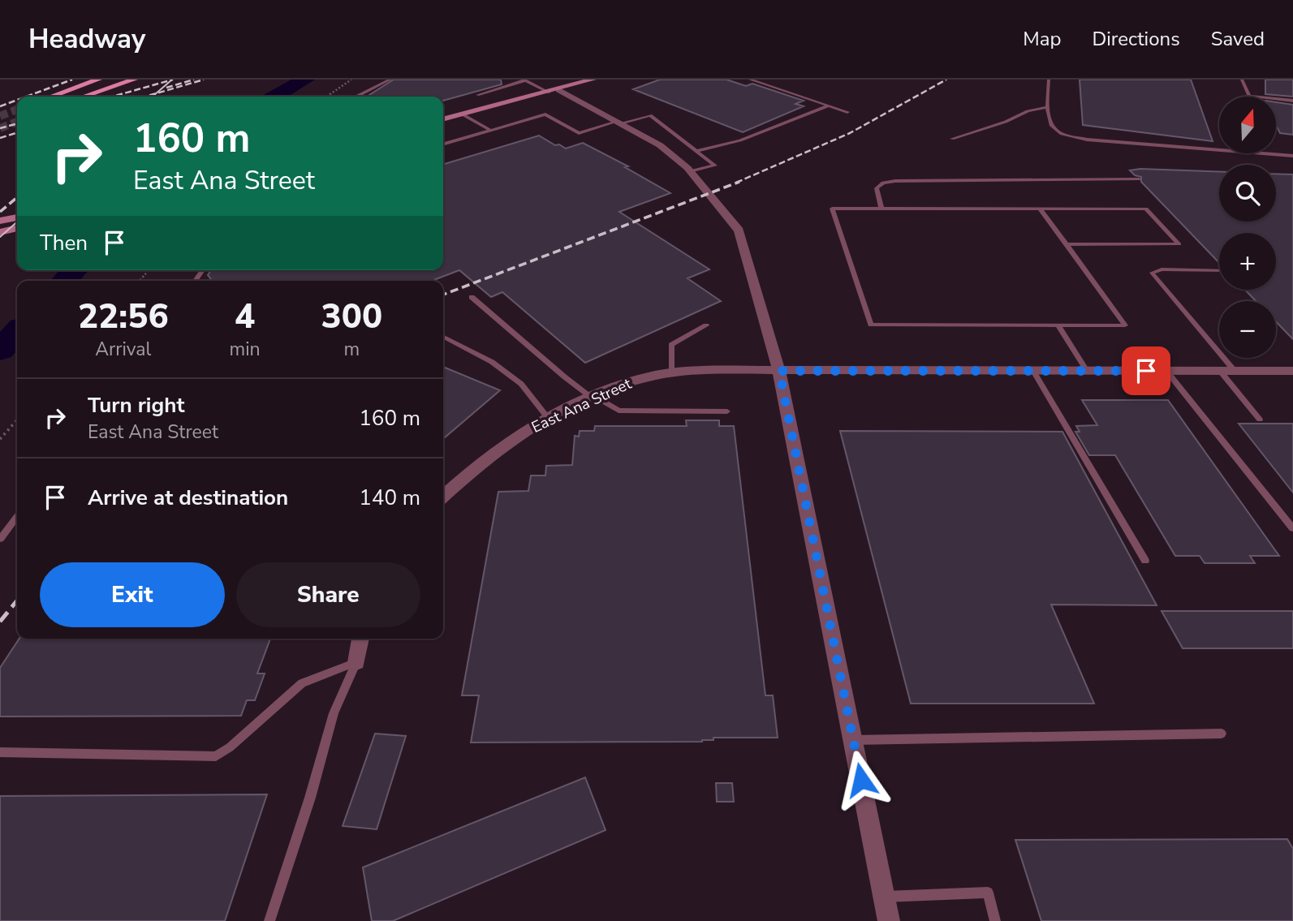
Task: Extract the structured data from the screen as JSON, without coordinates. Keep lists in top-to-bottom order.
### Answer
{
  "streets": {
    "street": ["East Ana Street"]
  },
  "north": "top",
  "page": {
    "header": "Headway",
    "nav": ["Map", "Directions", "Saved"],
    "map_buttons": ["+", "−"],
    "turn": ["160 m", "East Ana Street"],
    "then": "Then",
    "eta": [
      "22:56",
      "Arrival",
      "4",
      "min",
      "300",
      "m"
    ],
    "list": [
      {
        "name": "Turn right",
        "note": "East Ana Street",
        "value": "160 m"
      },
      {
        "name": "Arrive at destination",
        "value": "140 m"
      }
    ],
    "buttons": ["Exit", "Share"]
  }
}
